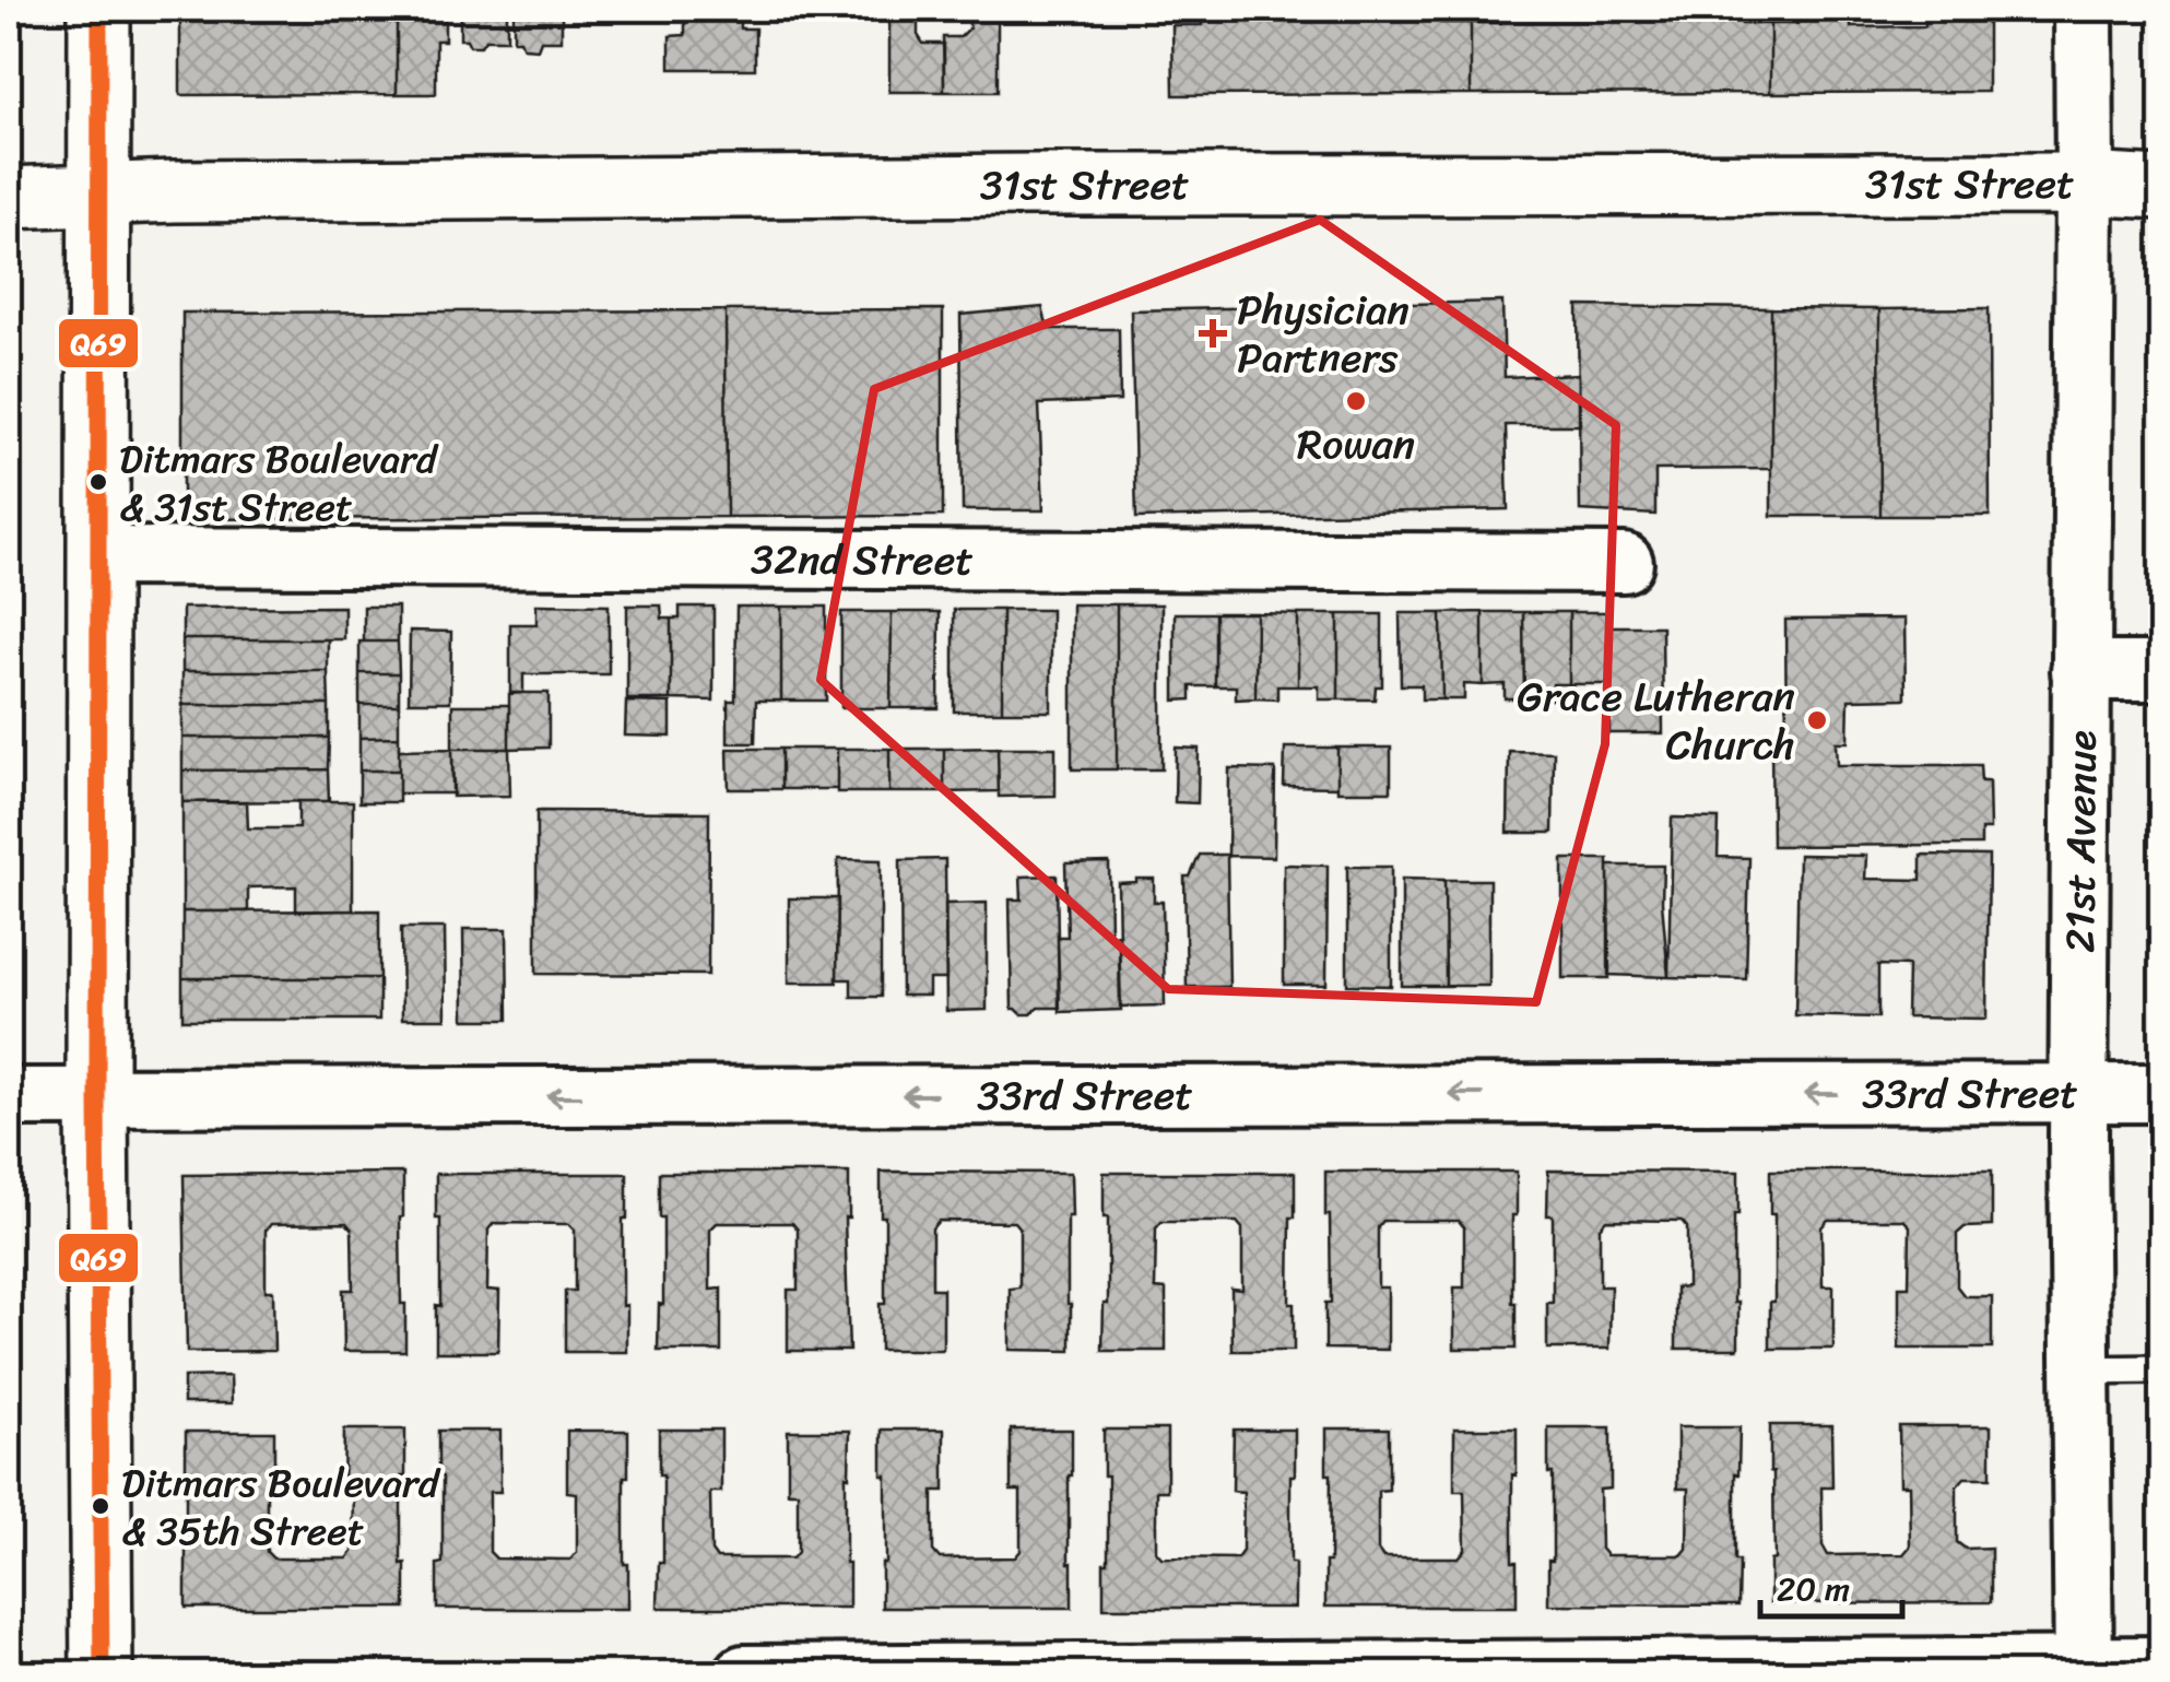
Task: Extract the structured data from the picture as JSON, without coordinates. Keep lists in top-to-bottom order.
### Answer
{
  "streets": {
    "street": [
      "31st Street",
      "32nd Street",
      "21st Avenue",
      "33rd Street"
    ]
  },
  "crossings": [
    ["31st Street", "21st Avenue"],
    ["21st Avenue", "33rd Street"]
  ],
  "one_way": ["33rd Street"],
  "places": {
    "health": ["Physician Partners"],
    "other": [
      "Rowan",
      "Ditmars Boulevard & 31st Street",
      "Grace Lutheran Church",
      "Ditmars Boulevard & 35th Street"
    ]
  },
  "lines": ["transit line Q69"],
  "scale_bar": "20 m"
}
